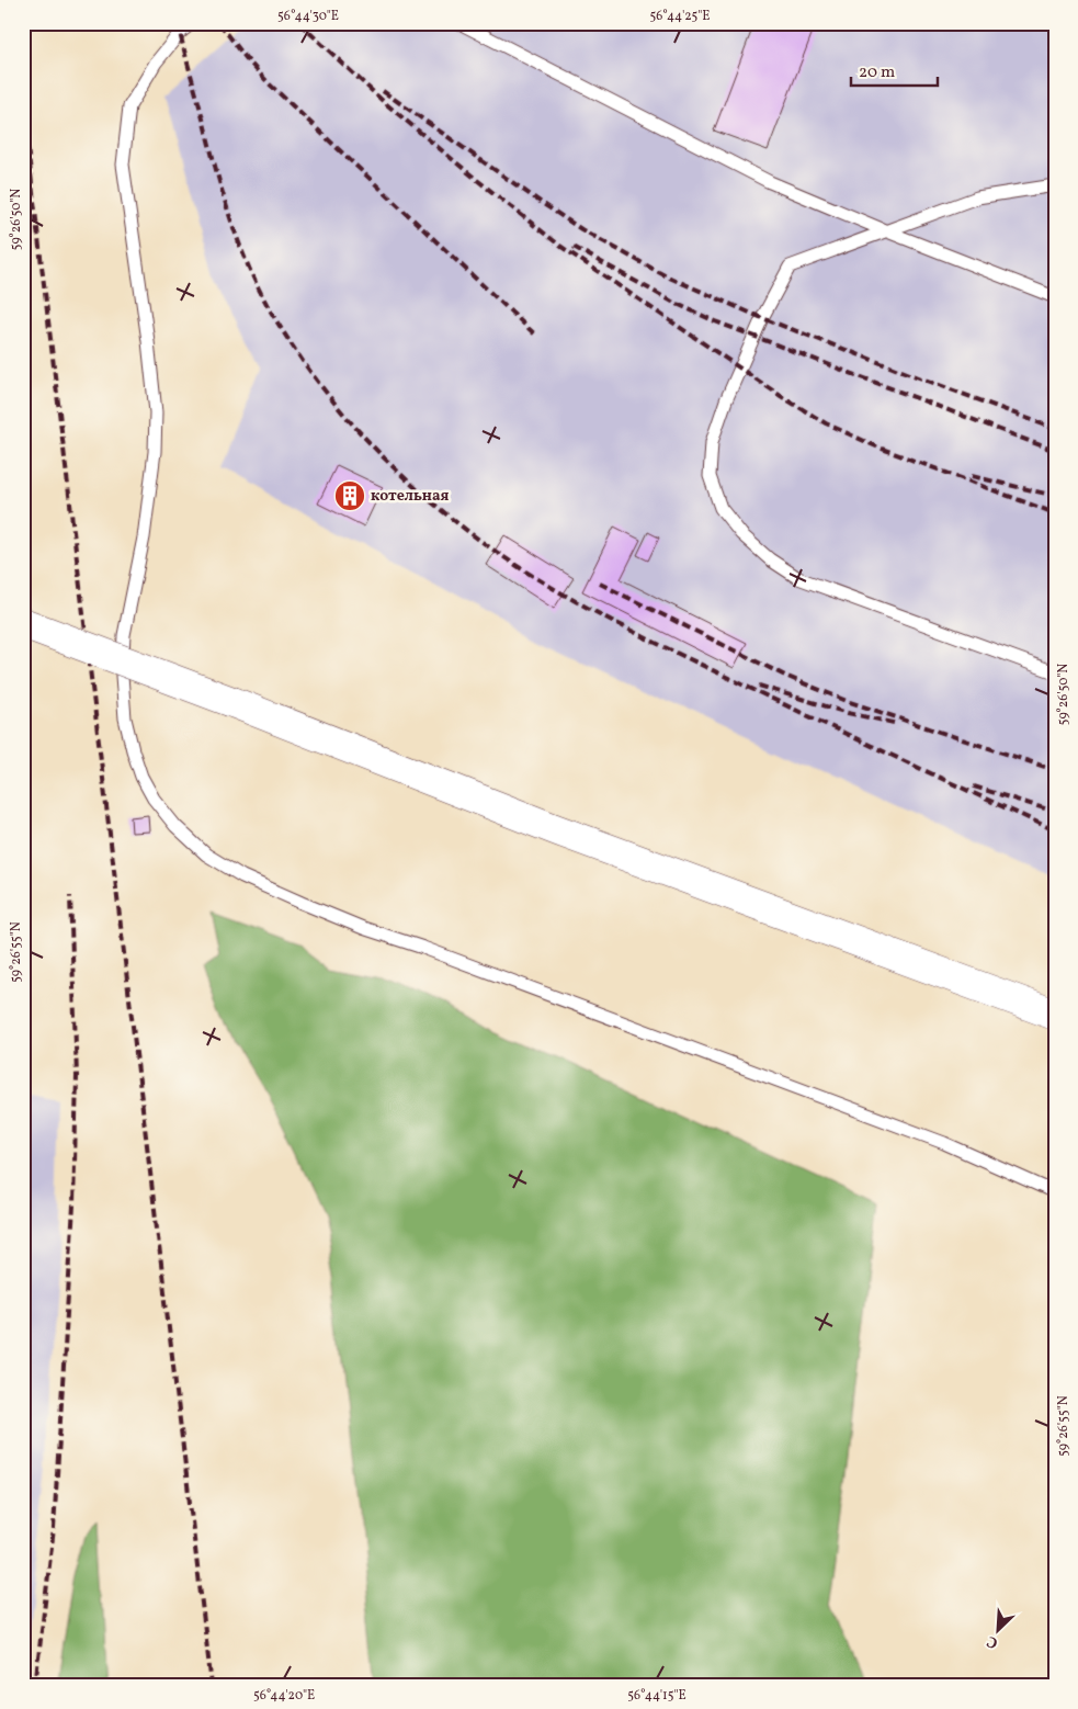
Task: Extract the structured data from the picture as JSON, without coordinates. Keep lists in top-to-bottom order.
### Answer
{
  "places": {
    "building": ["котельная"]
  },
  "scale_bar": "20 m",
  "north": "bottom left",
  "coordinates": [
    "56°44'30\"E",
    "56°44'25\"E",
    "59°26'50\"N",
    "59°26'55\"N",
    "56°44'20\"E",
    "56°44'15\"E"
  ]
}
